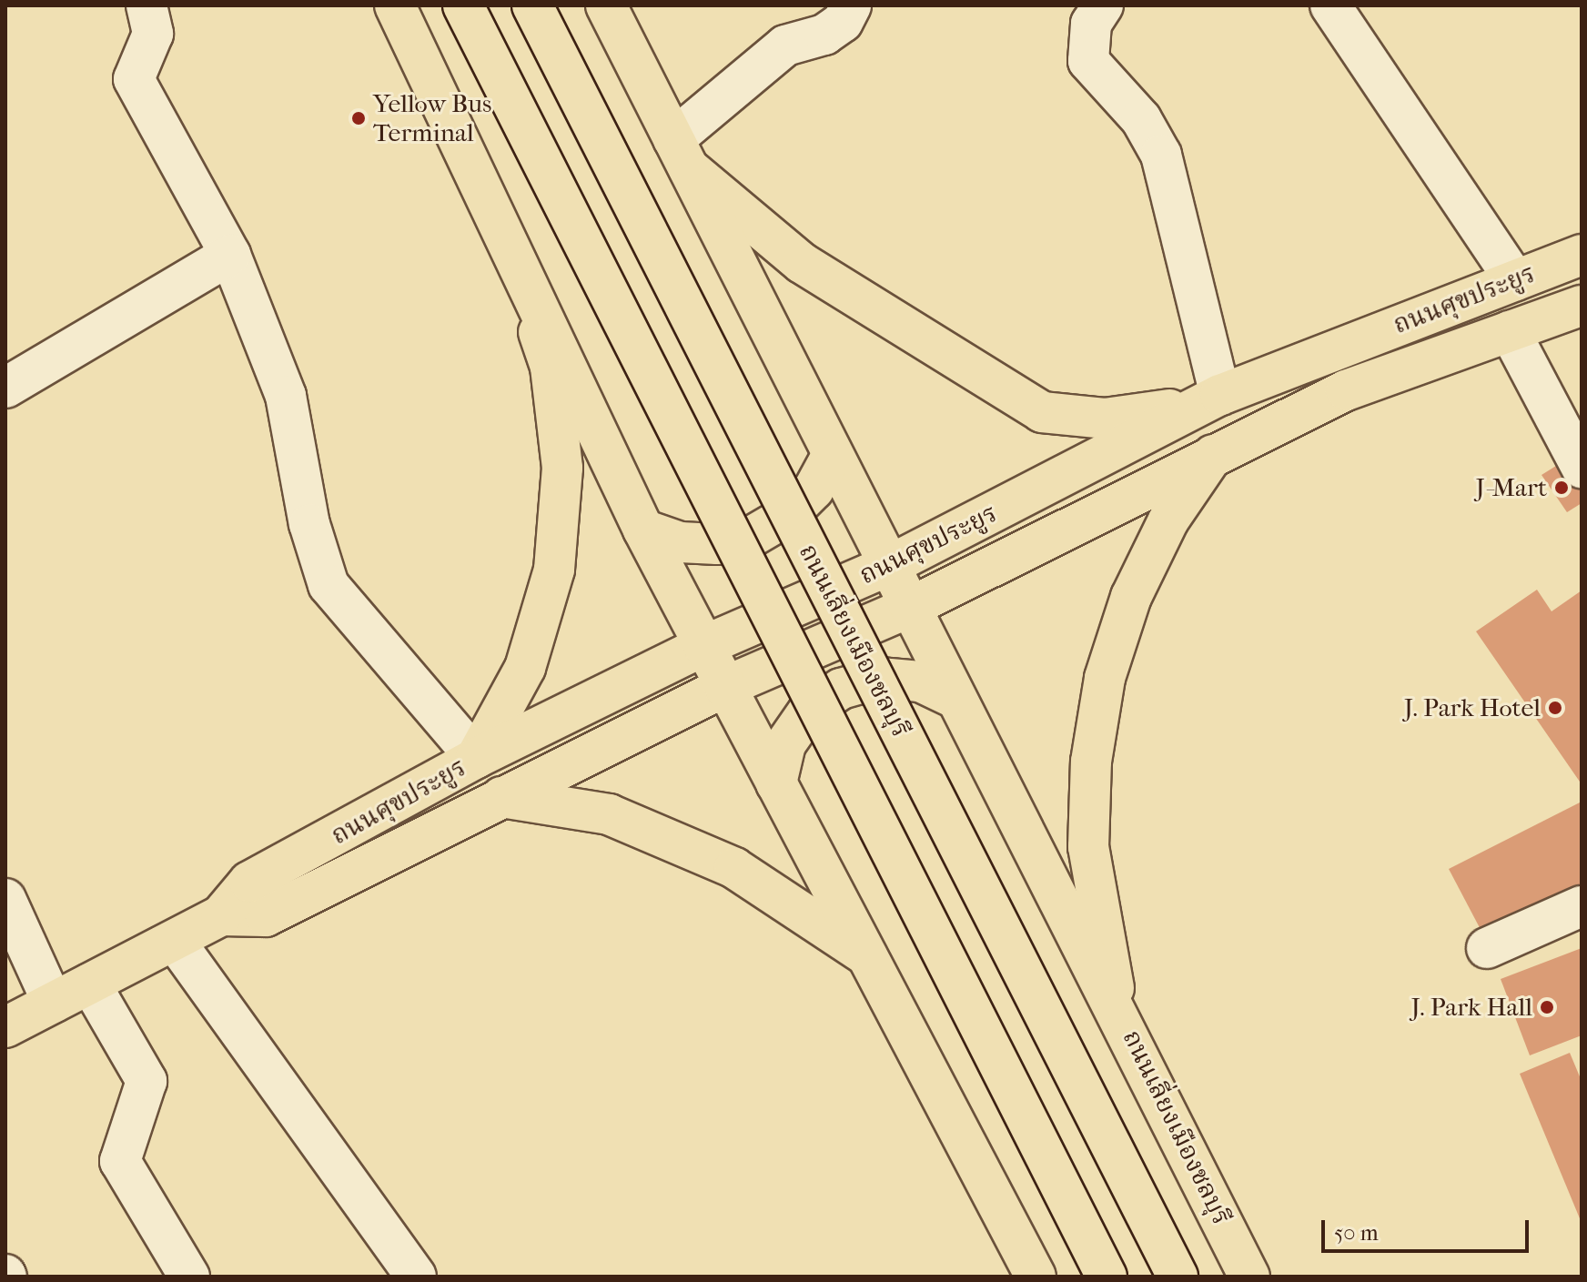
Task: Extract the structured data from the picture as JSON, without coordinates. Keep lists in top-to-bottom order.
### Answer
{
  "streets": {
    "main road": ["ถนนศุขประยูร", "ถนนเลี่ยงเมืองชลบุรี"]
  },
  "crossings": [
    ["ถนนศุขประยูร", "ถนนเลี่ยงเมืองชลบุรี"]
  ],
  "places": [
    "Yellow Bus Terminal",
    "J-Mart",
    "J. Park Hotel",
    "J. Park Hall"
  ],
  "scale_bar": "50 m"
}
